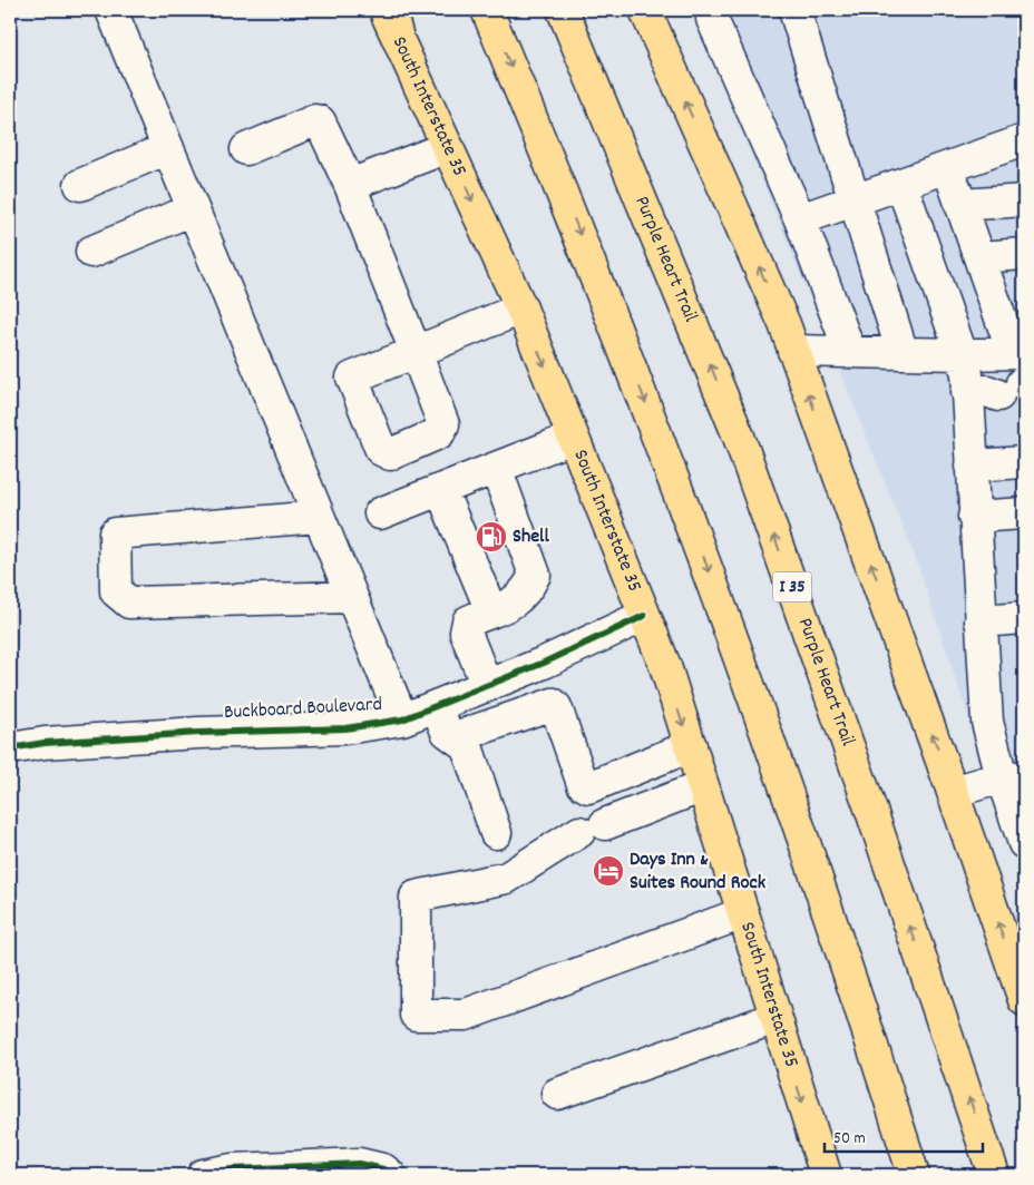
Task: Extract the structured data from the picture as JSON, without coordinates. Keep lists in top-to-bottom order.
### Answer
{
  "streets": {
    "main road": ["South Interstate 35", "Purple Heart Trail", "I 35"],
    "street": ["Buckboard Boulevard"]
  },
  "crossings": [
    ["South Interstate 35", "Buckboard Boulevard"]
  ],
  "places": {
    "fuel station": ["Shell"],
    "hotel": ["Days Inn & Suites Round Rock"]
  },
  "scale_bar": "50 m"
}
